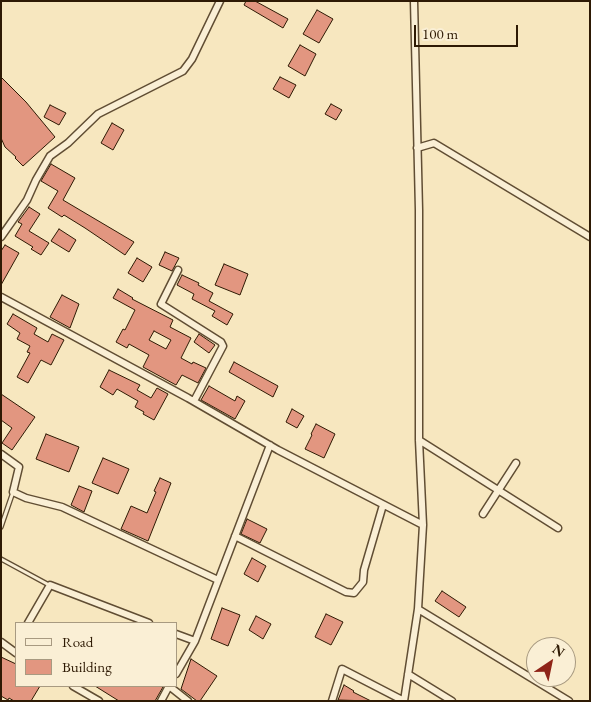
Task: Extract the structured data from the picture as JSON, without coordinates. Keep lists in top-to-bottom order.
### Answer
{
  "legend": ["Road", "Building"],
  "scale_bar": "100 m",
  "north": "top right"
}
